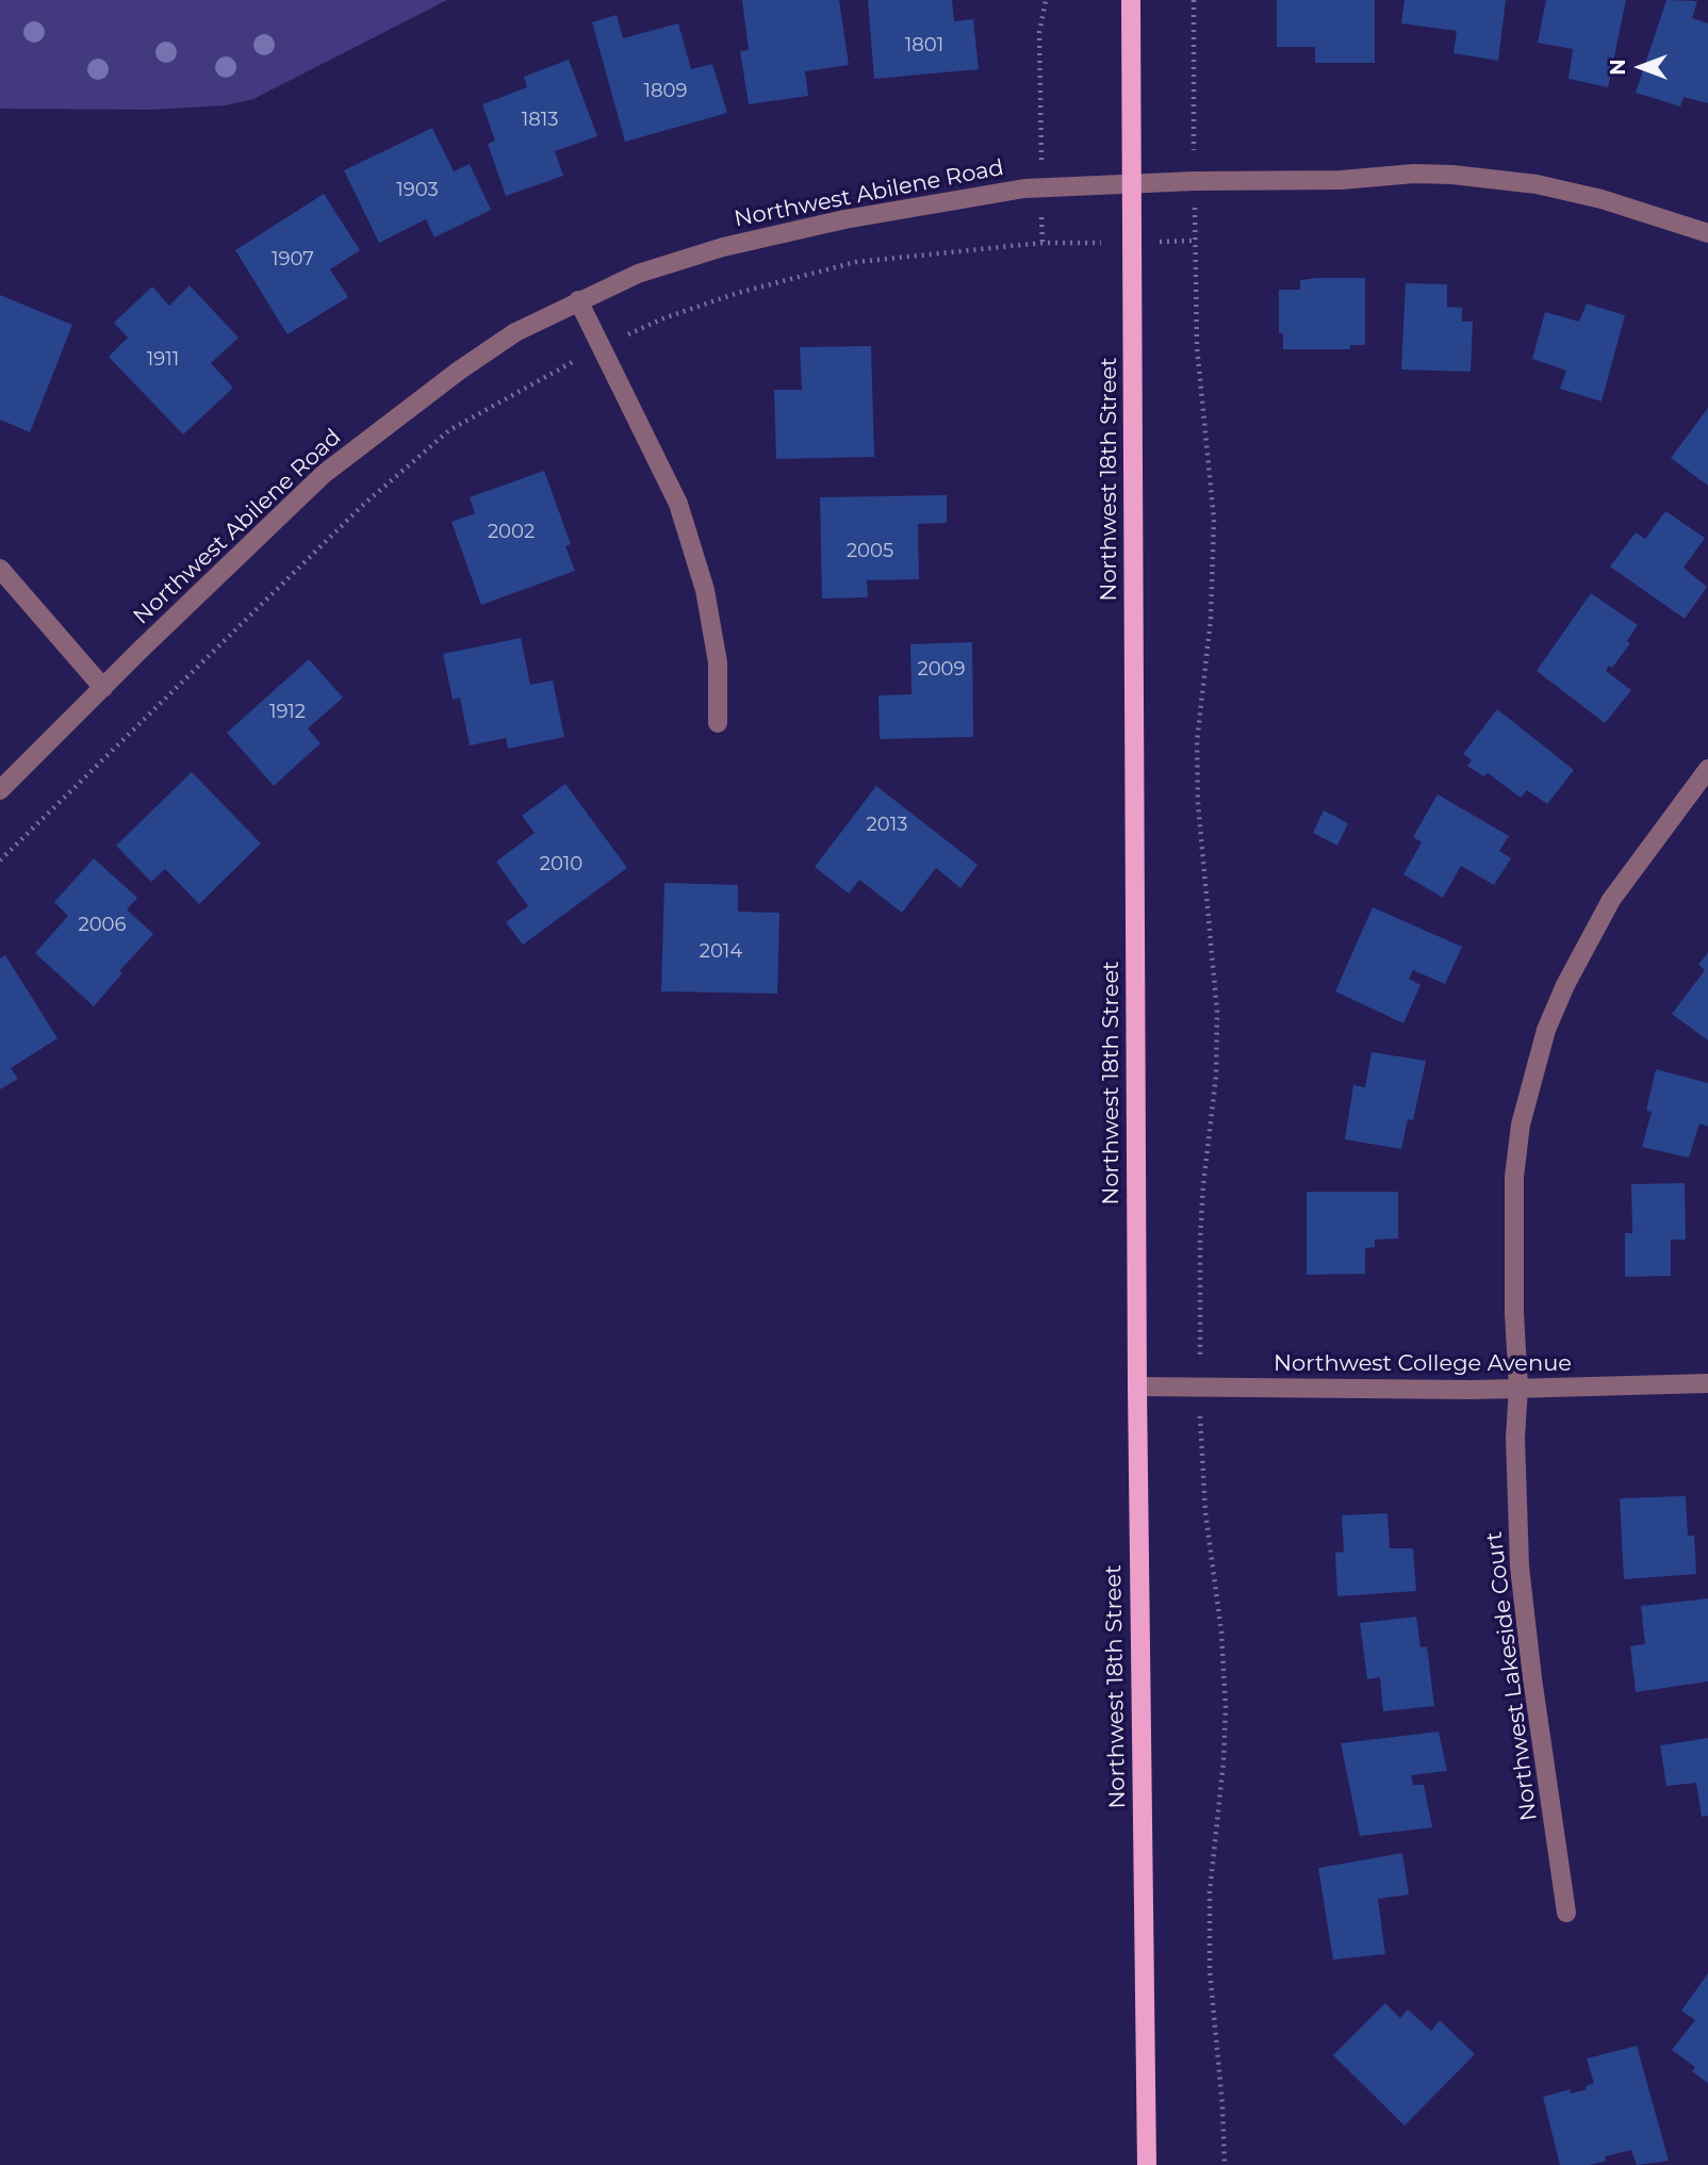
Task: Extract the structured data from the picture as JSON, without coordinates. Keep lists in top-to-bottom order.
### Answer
{
  "streets": {
    "main road": ["Northwest 18th Street"],
    "street": ["Northwest Abilene Road", "Northwest College Avenue", "Northwest Lakeside Court"]
  },
  "crossings": [
    ["Northwest Abilene Road", "Northwest 18th Street"],
    ["Northwest 18th Street", "Northwest College Avenue"],
    ["Northwest College Avenue", "Northwest Lakeside Court"]
  ],
  "house_numbers": [
    "1801",
    "1809",
    "1813",
    "1903",
    "1907",
    "1911",
    "2002",
    "2005",
    "2009",
    "1912",
    "2013",
    "2010",
    "2006",
    "2014"
  ],
  "north": "left"
}
